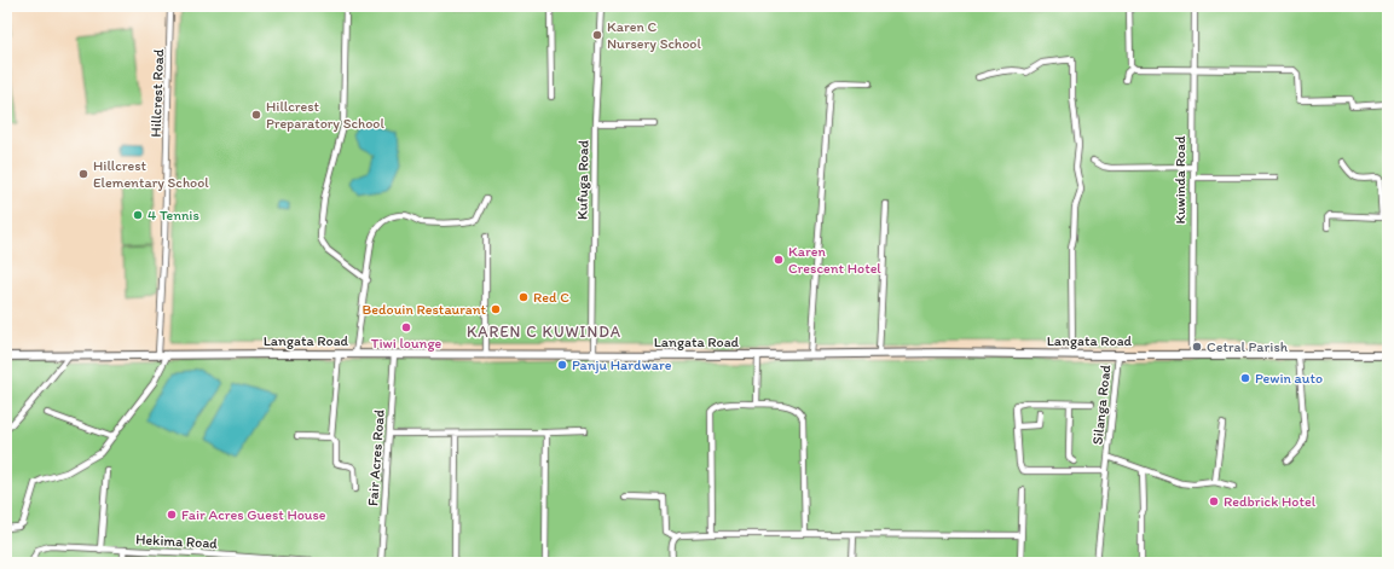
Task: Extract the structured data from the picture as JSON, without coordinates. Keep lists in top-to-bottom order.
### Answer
{
  "streets": {
    "main road": ["Langata Road"],
    "street": [
      "Hillcrest Road",
      "Kufuga Road",
      "Kuwinda Road",
      "Silanga Road",
      "Fair Acres Road",
      "Hekima Road"
    ]
  },
  "crossings": [
    ["Hillcrest Road", "Langata Road"],
    ["Kufuga Road", "Langata Road"],
    ["Kuwinda Road", "Langata Road"],
    ["Langata Road", "Silanga Road"],
    ["Langata Road", "Fair Acres Road"]
  ],
  "districts": ["KAREN C KUWINDA"],
  "places": [
    "Karen C Nursery School",
    "Hillcrest Preparatory School",
    "Hillcrest Elementary School",
    "4 Tennis",
    "Karen Crescent Hotel",
    "Red C",
    "Bedouin Restaurant",
    "Tiwi lounge",
    "Cetral Parish",
    "Panju Hardware",
    "Pewin auto",
    "Redbrick Hotel",
    "Fair Acres Guest House"
  ]
}
